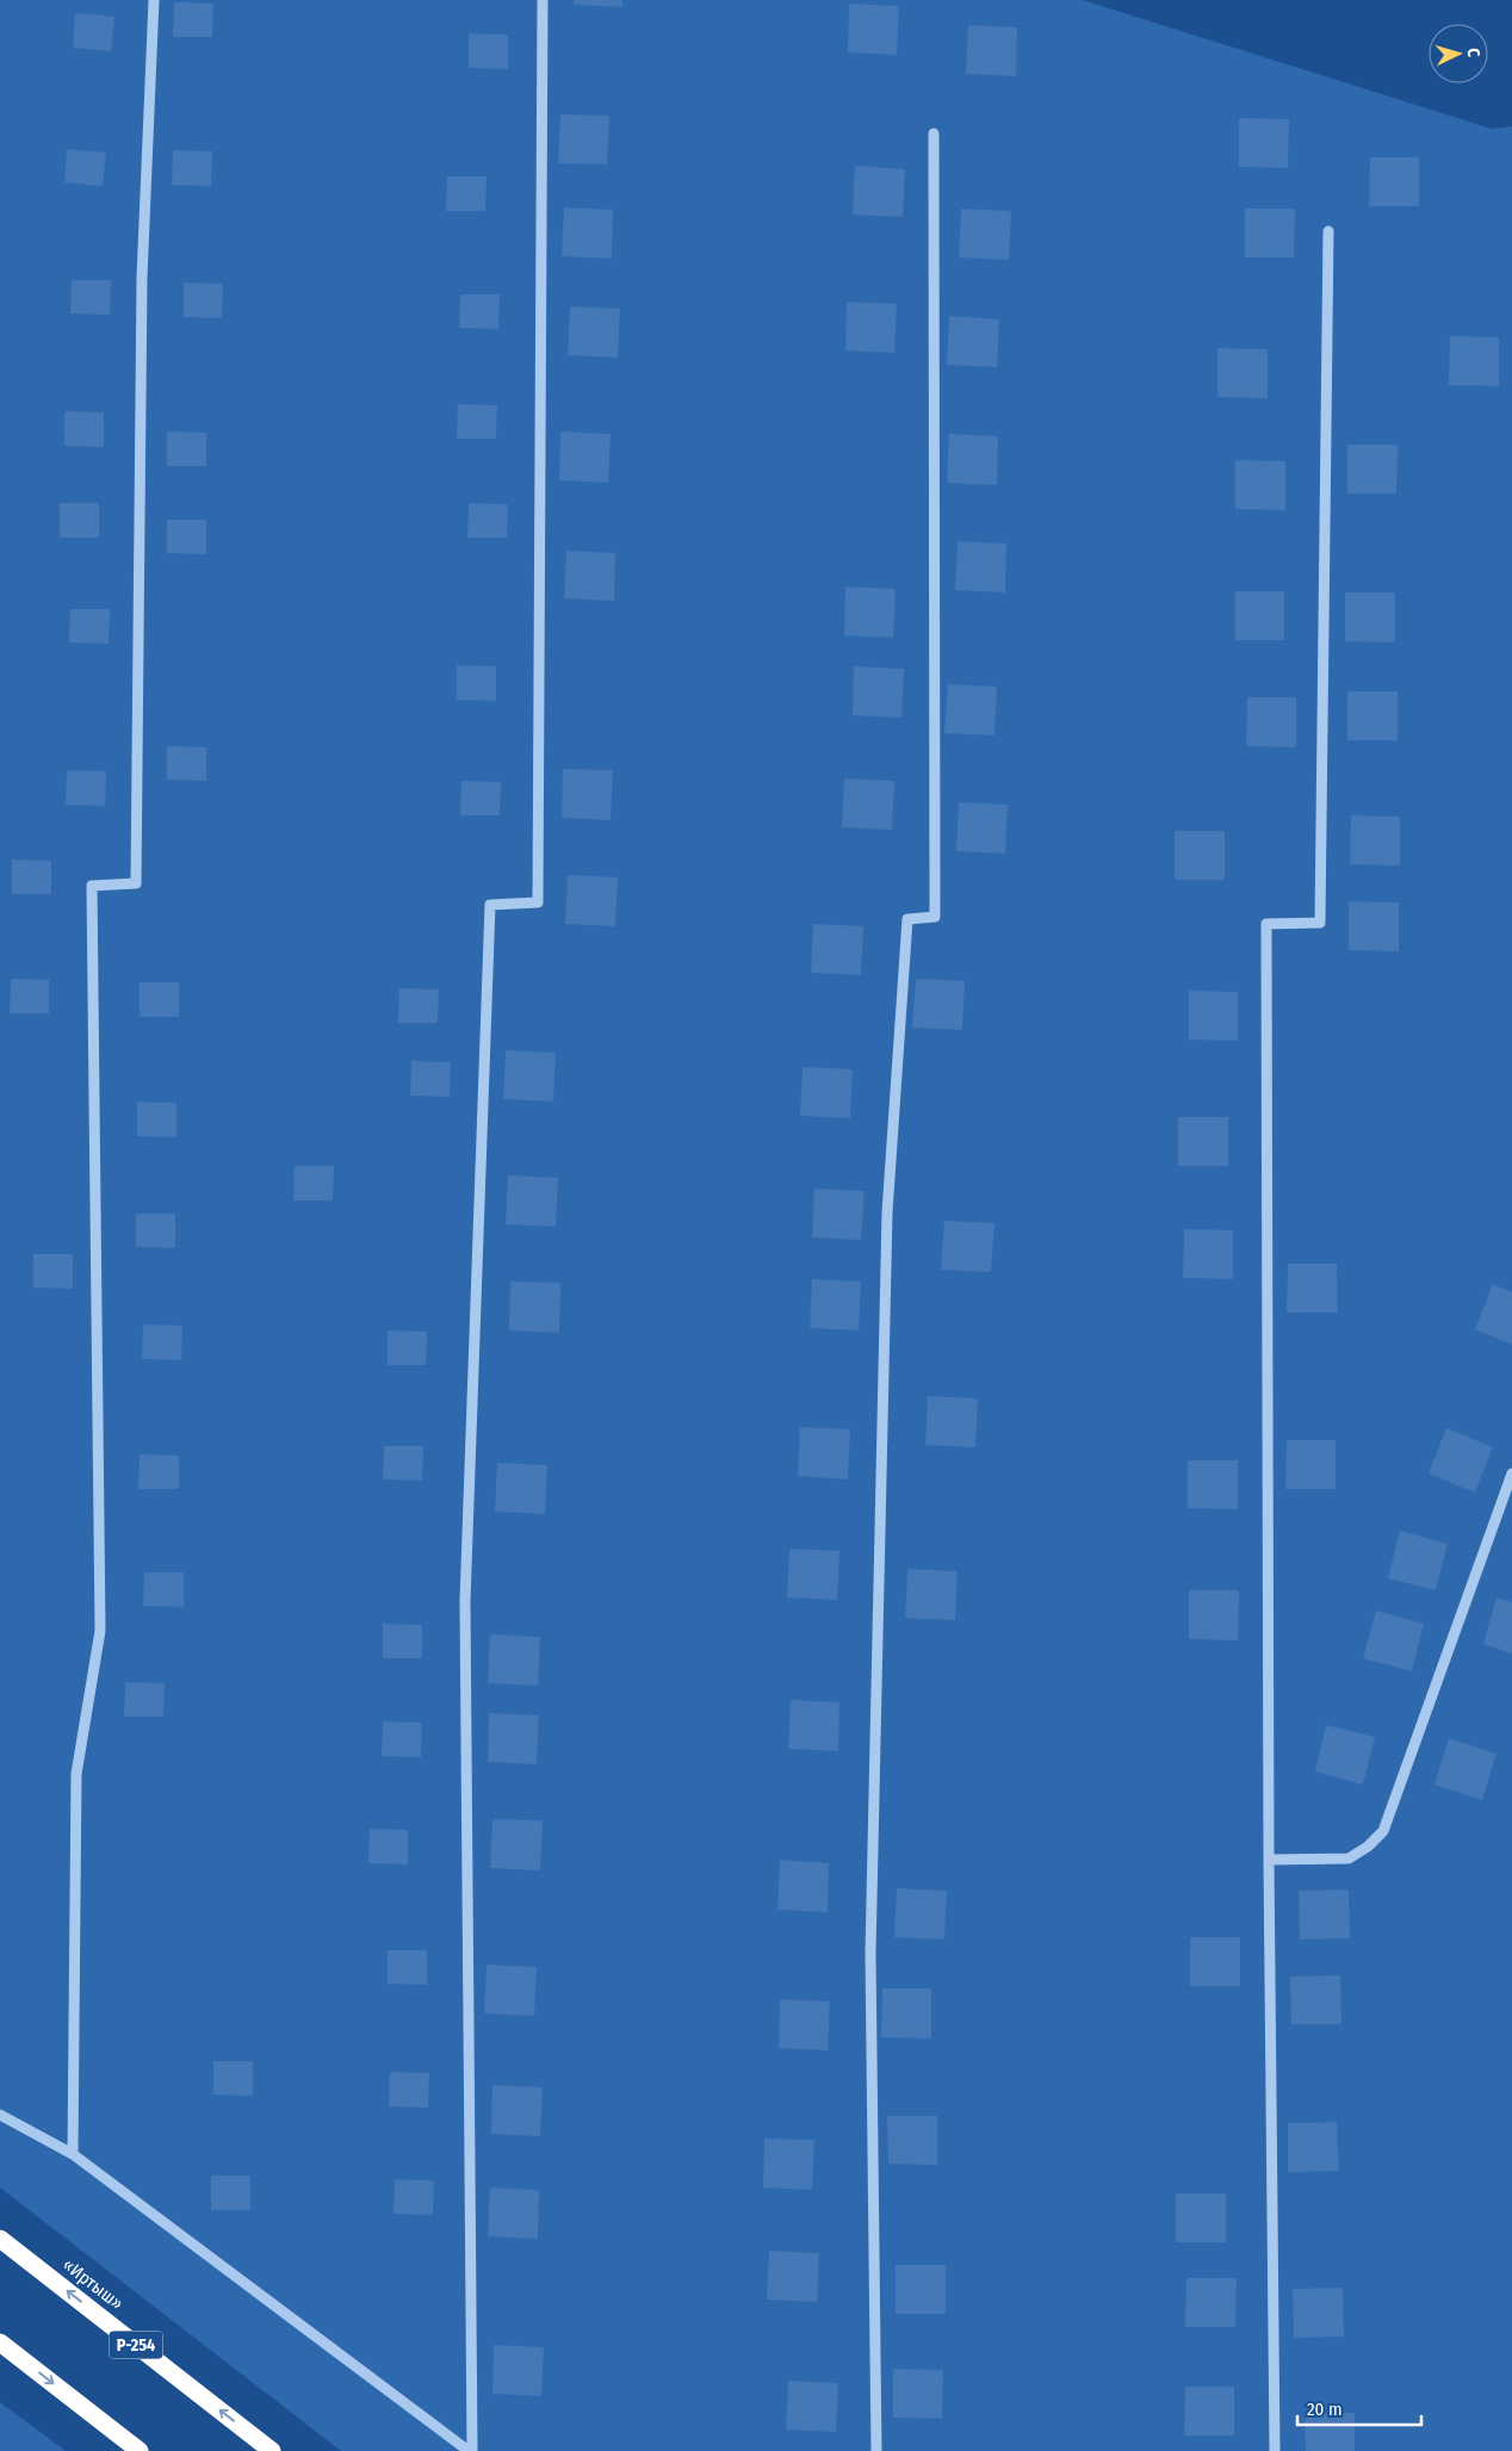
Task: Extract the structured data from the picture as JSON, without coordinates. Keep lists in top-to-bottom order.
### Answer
{
  "streets": {
    "highway": ["«Иртыш»", "Р-254"]
  },
  "scale_bar": "20 m",
  "north": "right"
}
